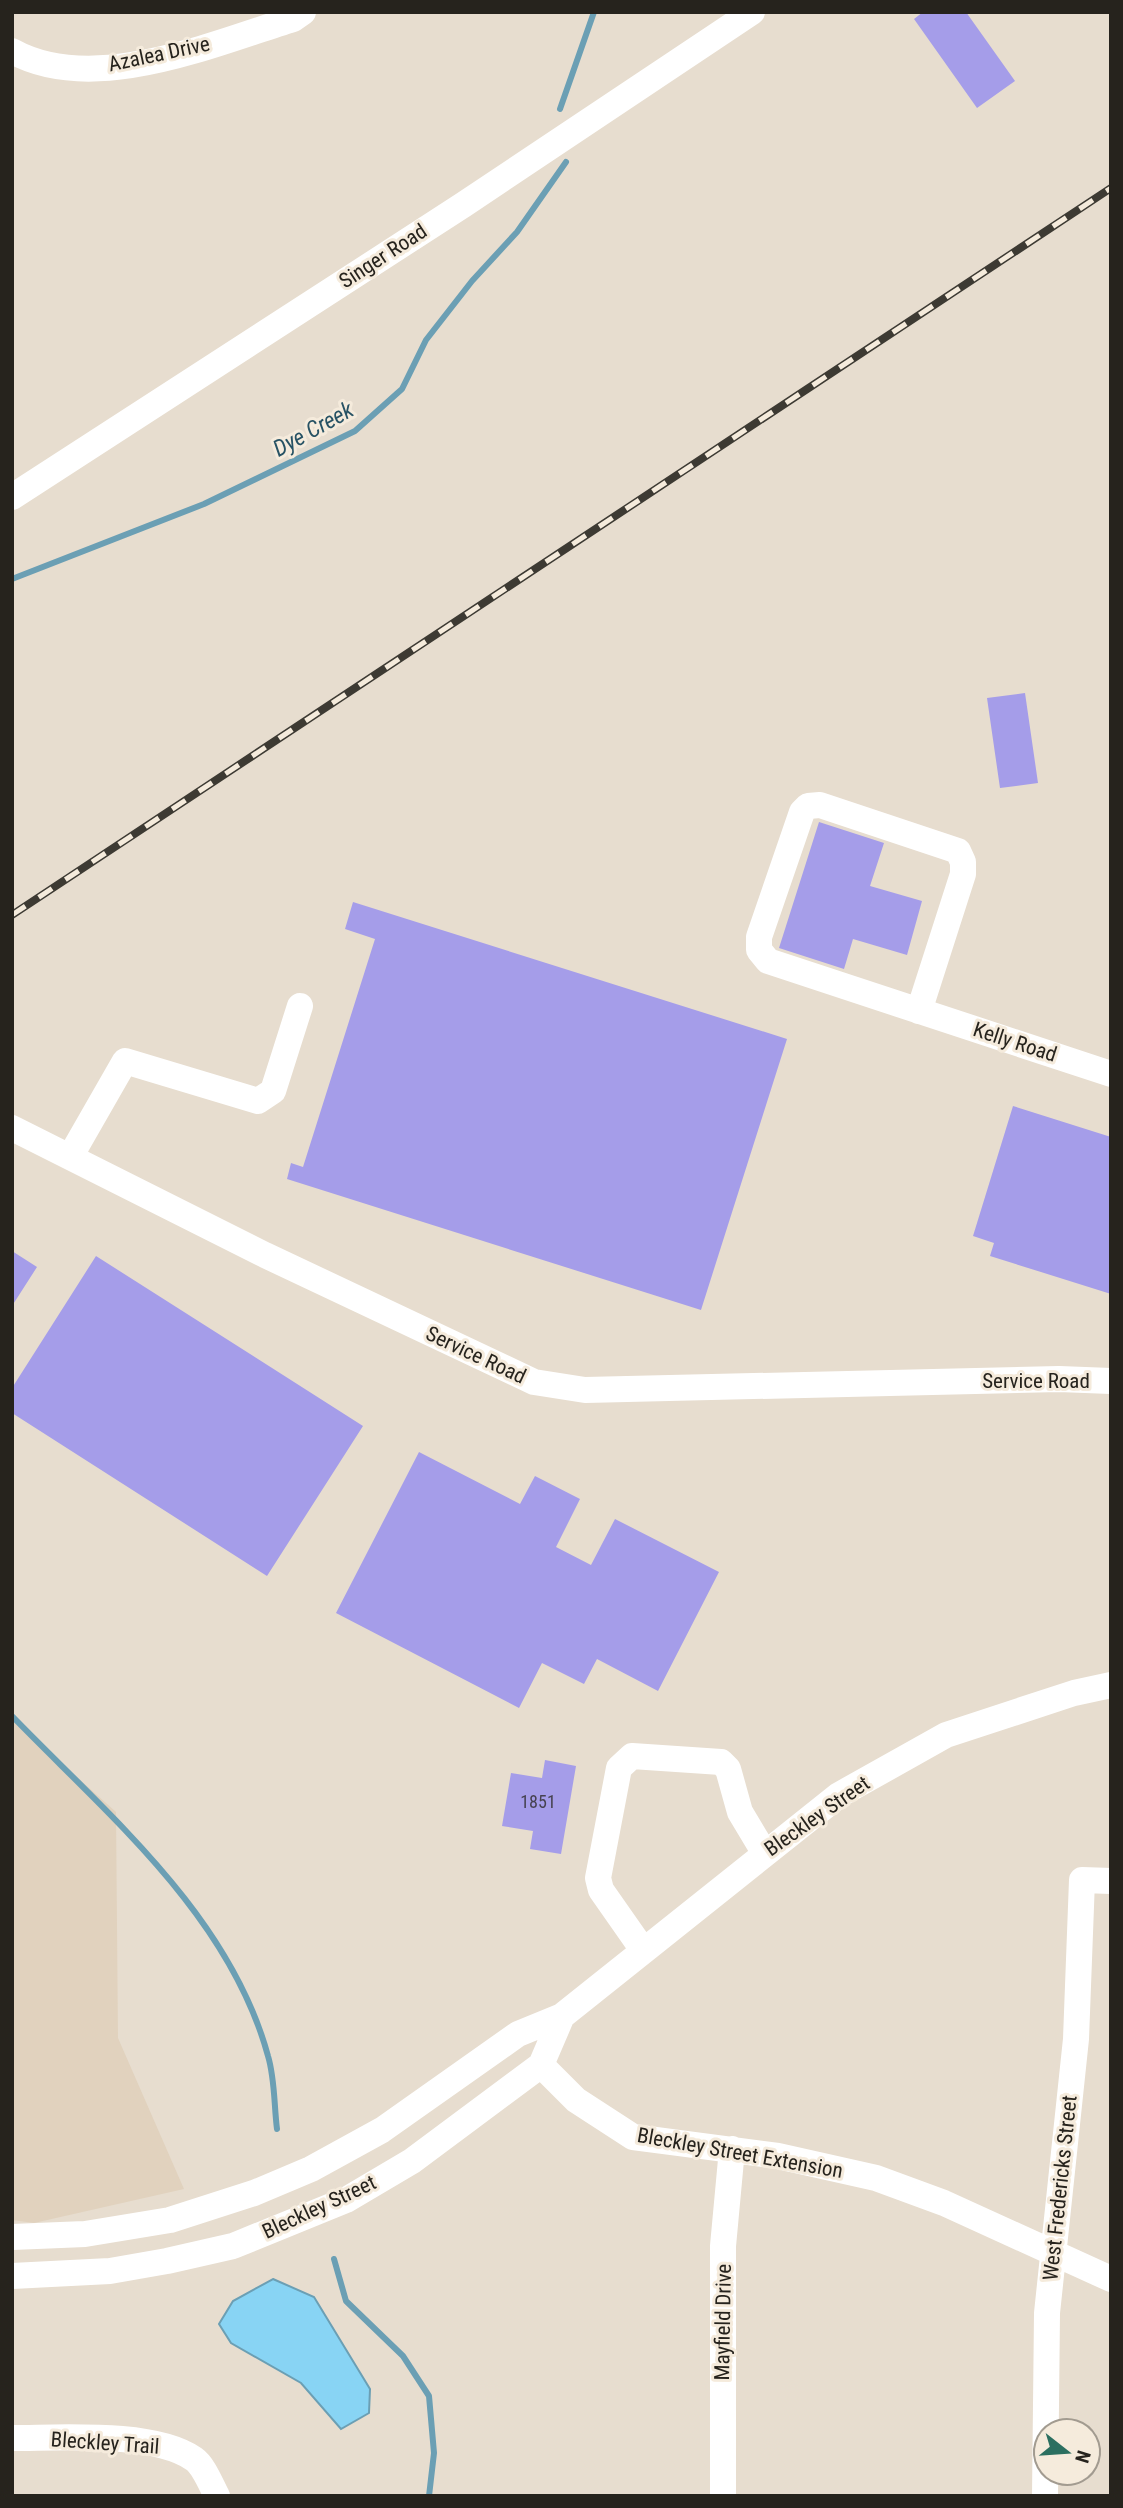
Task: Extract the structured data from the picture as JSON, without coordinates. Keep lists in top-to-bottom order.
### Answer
{
  "streets": {
    "street": [
      "Azalea Drive",
      "Singer Road",
      "Kelly Road",
      "Service Road",
      "Bleckley Street",
      "Bleckley Street Extension",
      "West Fredericks Street",
      "Mayfield Drive",
      "Bleckley Trail"
    ]
  },
  "crossings": [
    ["Bleckley Street", "Bleckley Street Extension"],
    ["Bleckley Street Extension", "West Fredericks Street"],
    ["Bleckley Street Extension", "Mayfield Drive"]
  ],
  "water": ["Dye Creek"],
  "house_numbers": ["1851"],
  "north": "right"
}
